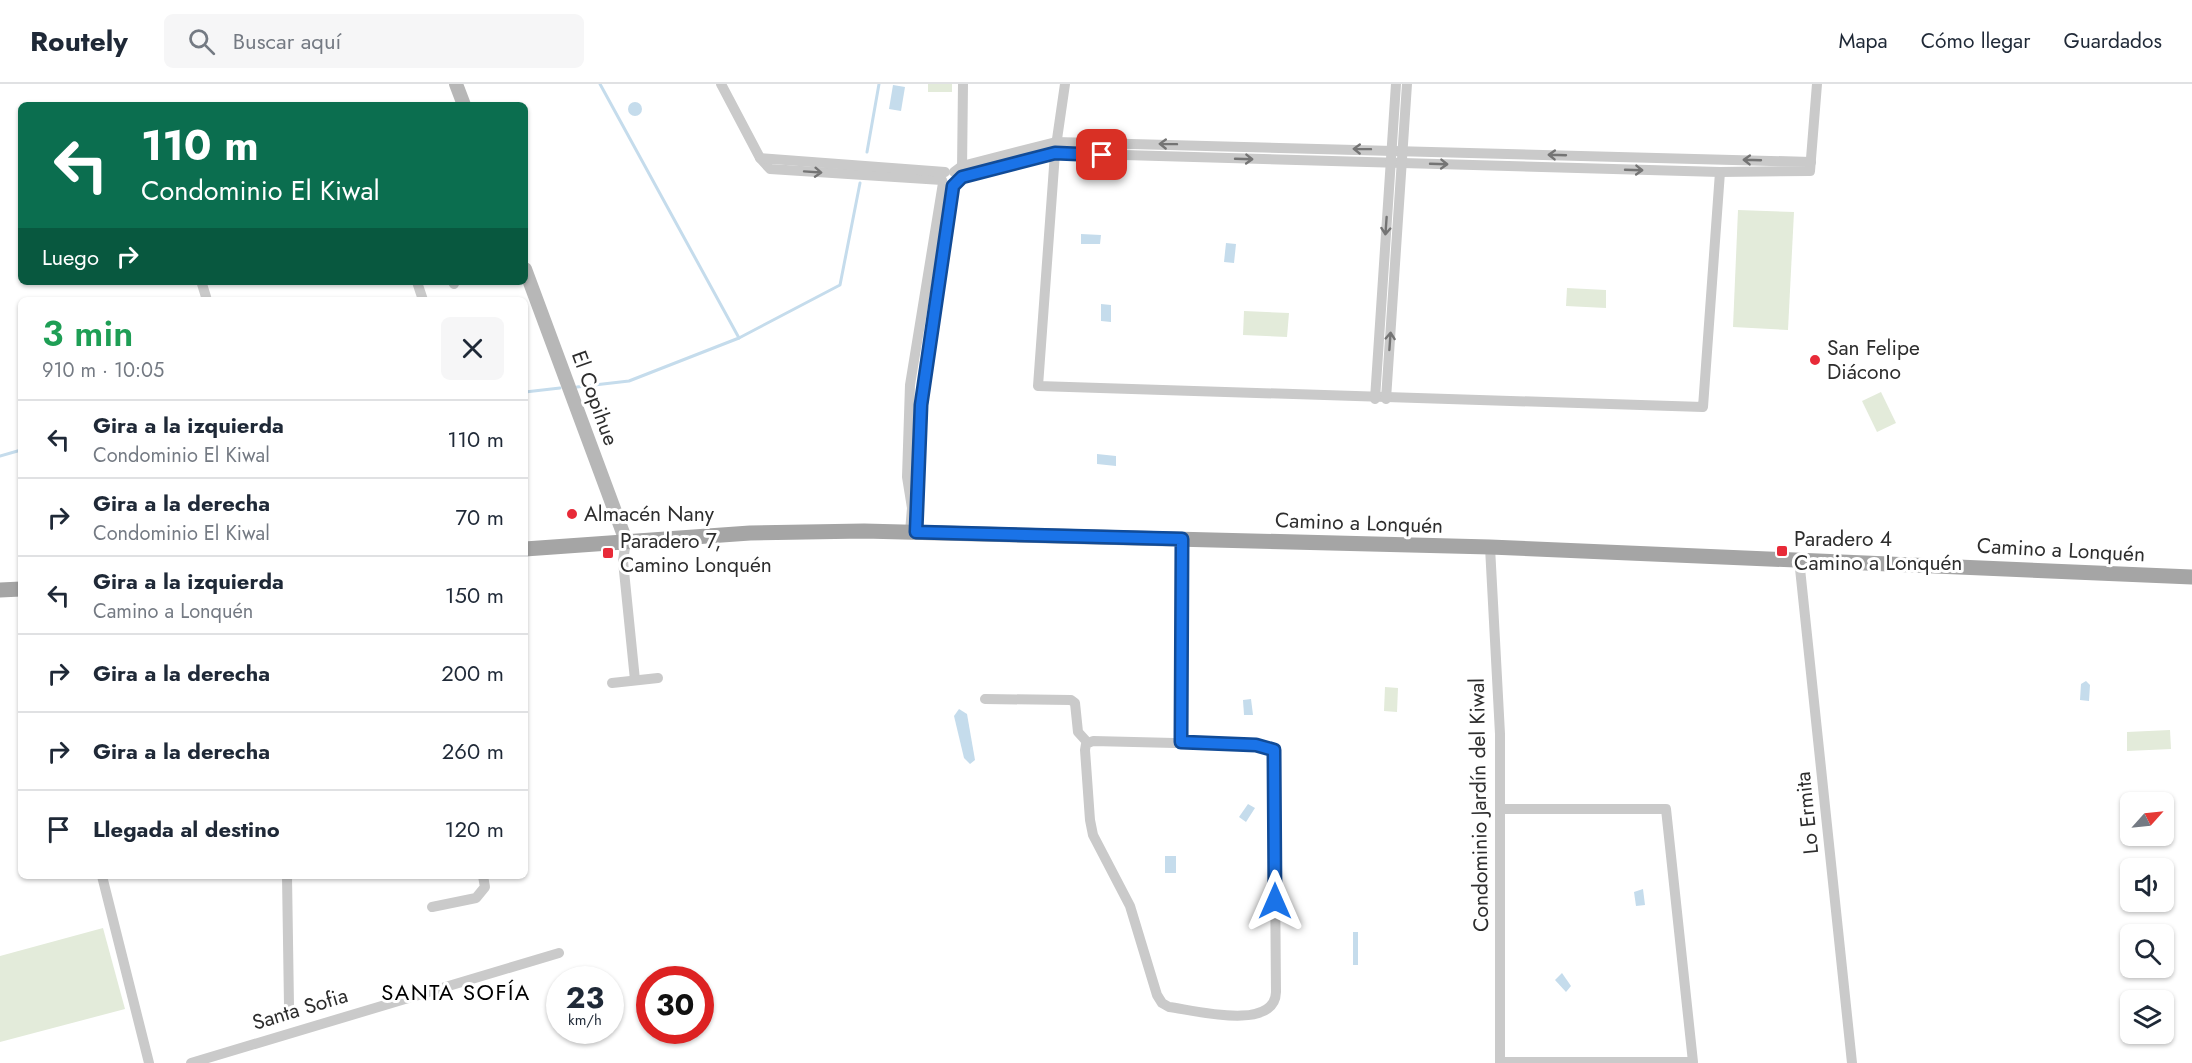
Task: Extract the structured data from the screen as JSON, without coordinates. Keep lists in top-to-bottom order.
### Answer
{
  "streets": {
    "main road": ["El Copihue", "Camino a Lonquén"],
    "street": ["Condominio Jardín del Kiwal", "Lo Ermita", "Santa Sofia"]
  },
  "crossings": [
    ["El Copihue", "Camino a Lonquén"],
    ["Camino a Lonquén", "Condominio Jardín del Kiwal"],
    ["Camino a Lonquén", "Lo Ermita"]
  ],
  "districts": ["SANTA SOFÍA"],
  "places": {
    "other": ["San Felipe Diácono", "Almacén Nany"],
    "transit": ["Paradero 4 Camino a Lonquén", "Paradero 7, Camino Lonquén"]
  },
  "north": "top right",
  "page": {
    "header": "Routely",
    "search": "Buscar aquí",
    "nav": ["Mapa", "Cómo llegar", "Guardados"],
    "turn": ["110 m", "Condominio El Kiwal"],
    "then": "Luego",
    "heading": ["3 min", "910 m · 10:05"],
    "list": [
      {
        "name": "Gira a la izquierda",
        "note": "Condominio El Kiwal",
        "value": "110 m"
      },
      {
        "name": "Gira a la derecha",
        "note": "Condominio El Kiwal",
        "value": "70 m"
      },
      {
        "name": "Gira a la izquierda",
        "note": "Camino a Lonquén",
        "value": "150 m"
      },
      {
        "name": "Gira a la derecha",
        "value": "200 m"
      },
      {
        "name": "Gira a la derecha",
        "value": "260 m"
      },
      {
        "name": "Llegada al destino",
        "value": "120 m"
      }
    ],
    "speed": "23 km/h",
    "limit": "30"
  }
}
